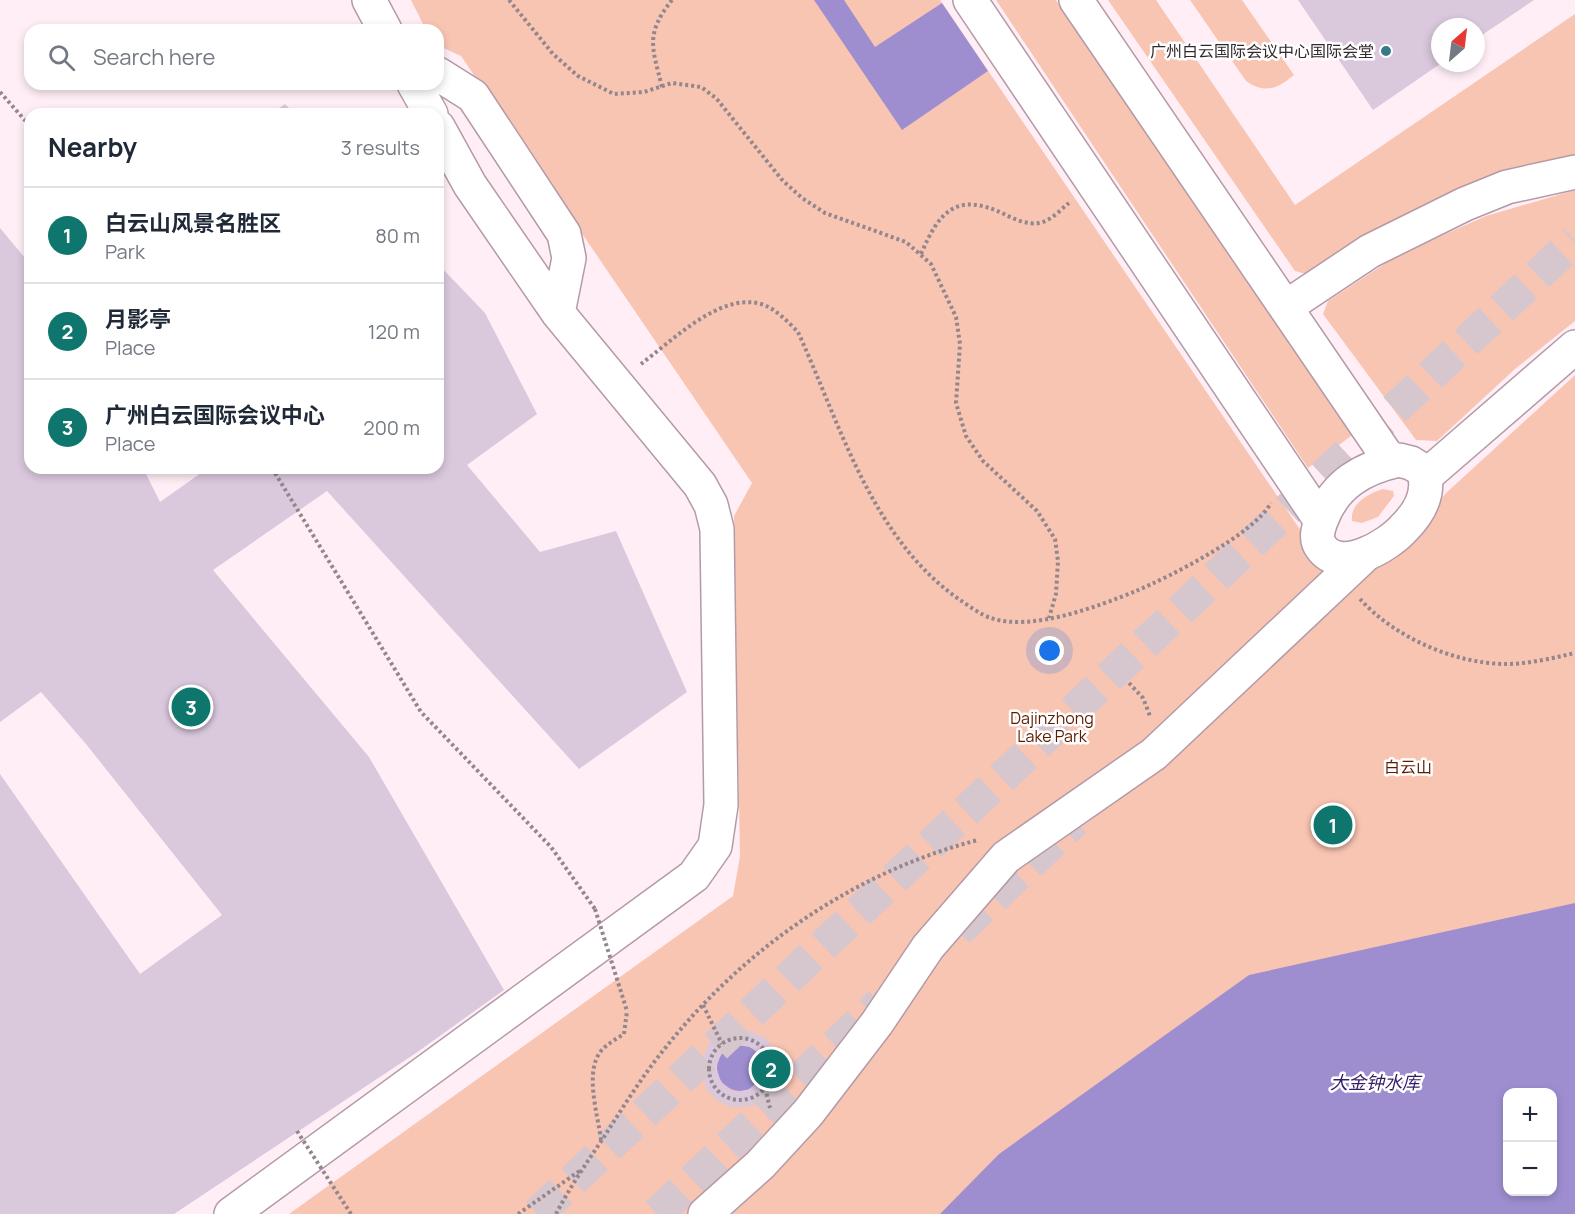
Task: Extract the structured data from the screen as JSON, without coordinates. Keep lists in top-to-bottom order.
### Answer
{
  "water": ["大金钟水库"],
  "parks": ["Dajinzhong Lake Park", "白云山"],
  "places": ["广州白云国际会议中心国际会堂"],
  "north": "top right",
  "page": {
    "search": "Search here",
    "heading": ["Nearby", "3 results"],
    "list": [
      {
        "mark": "1",
        "name": "白云山风景名胜区",
        "note": "Park",
        "value": "80 m"
      },
      {
        "mark": "2",
        "name": "月影亭",
        "note": "Place",
        "value": "120 m"
      },
      {
        "mark": "3",
        "name": "广州白云国际会议中心",
        "note": "Place",
        "value": "200 m"
      }
    ],
    "pins": ["3", "1", "2"],
    "map_buttons": ["+", "−"]
  }
}
